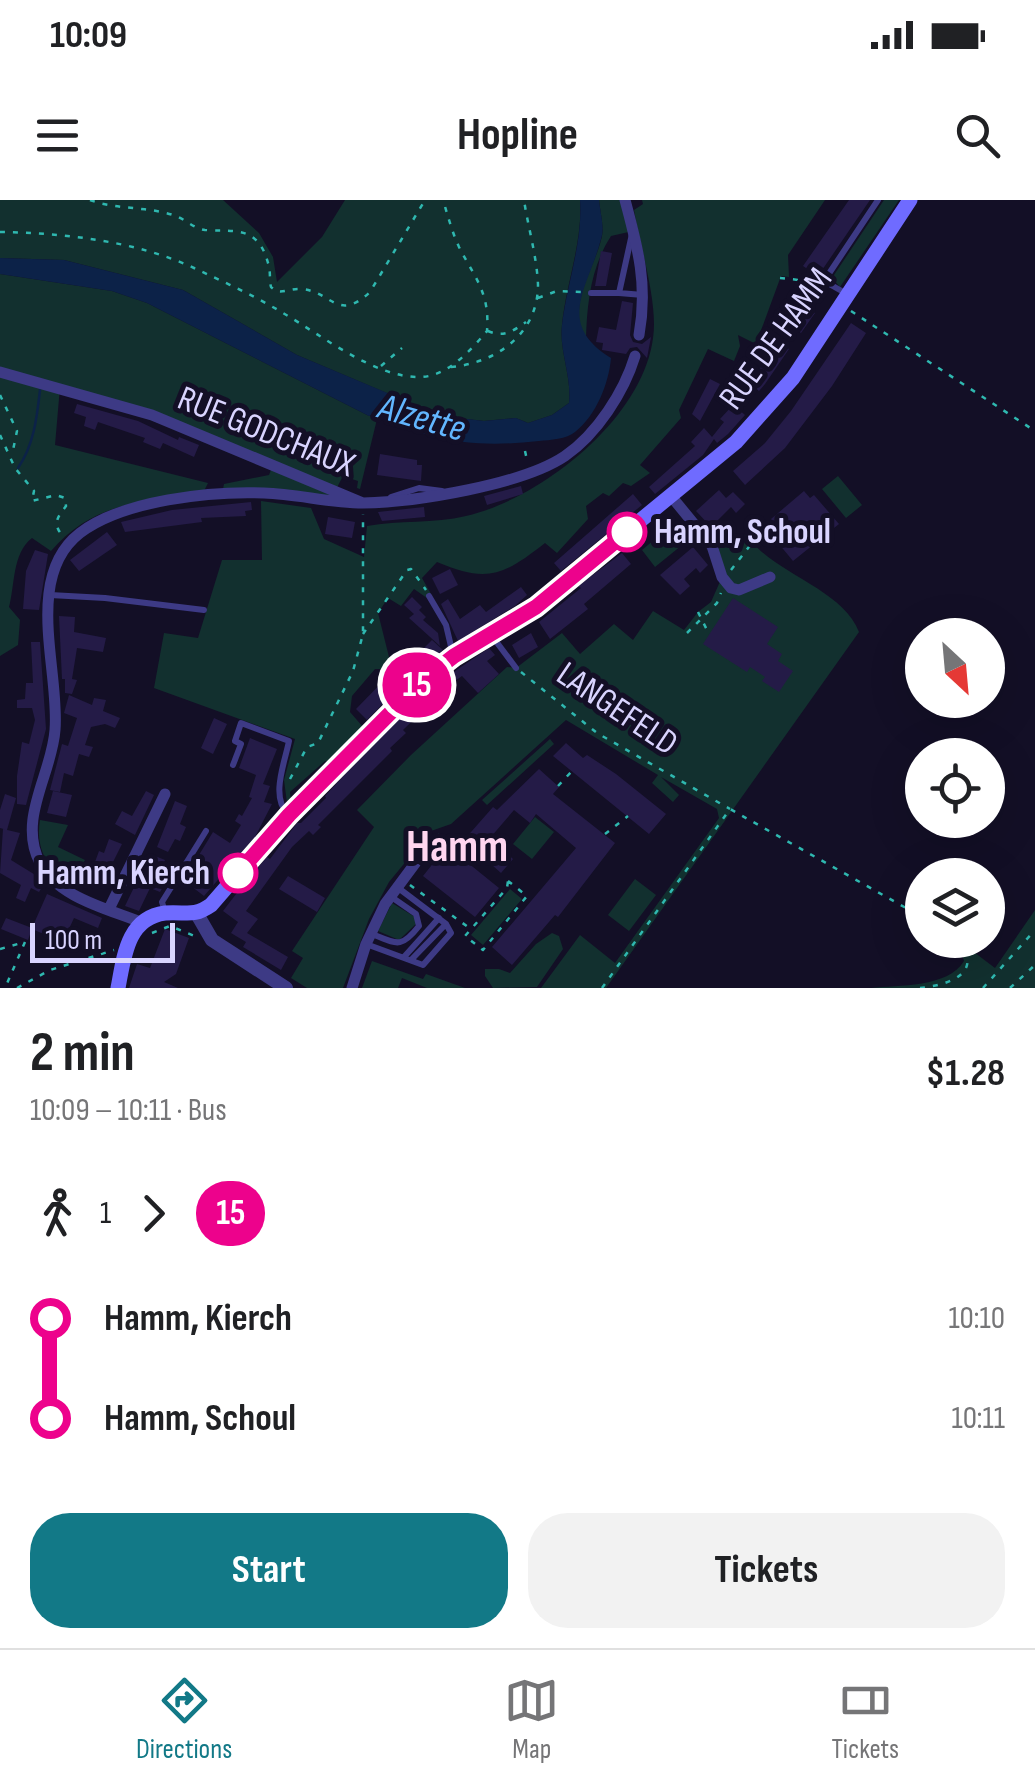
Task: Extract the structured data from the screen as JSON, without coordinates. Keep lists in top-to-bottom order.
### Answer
{
  "streets": {
    "main road": ["RUE DE HAMM"],
    "street": ["RUE GODCHAUX"],
    "lane": ["LANGEFELD"]
  },
  "crossings": [
    ["RUE DE HAMM", "LANGEFELD"]
  ],
  "districts": ["Hamm"],
  "water": ["Alzette"],
  "places": ["Hamm, Schoul", "Hamm, Kierch"],
  "lines": ["bus line 15"],
  "scale_bar": "100 m",
  "north": "bottom right",
  "page": {
    "status": "10:09",
    "header": "Hopline",
    "on_map": "15",
    "scale": "100 m",
    "heading": ["2 min", "10:09 – 10:11 · Bus", "$1.28"],
    "legs": ["1", "15"],
    "list": [
      {
        "name": "Hamm, Kierch",
        "value": "10:10"
      },
      {
        "name": "Hamm, Schoul",
        "value": "10:11"
      }
    ],
    "buttons": ["Start", "Tickets"],
    "tabs": ["Directions", "Map", "Tickets"]
  }
}
